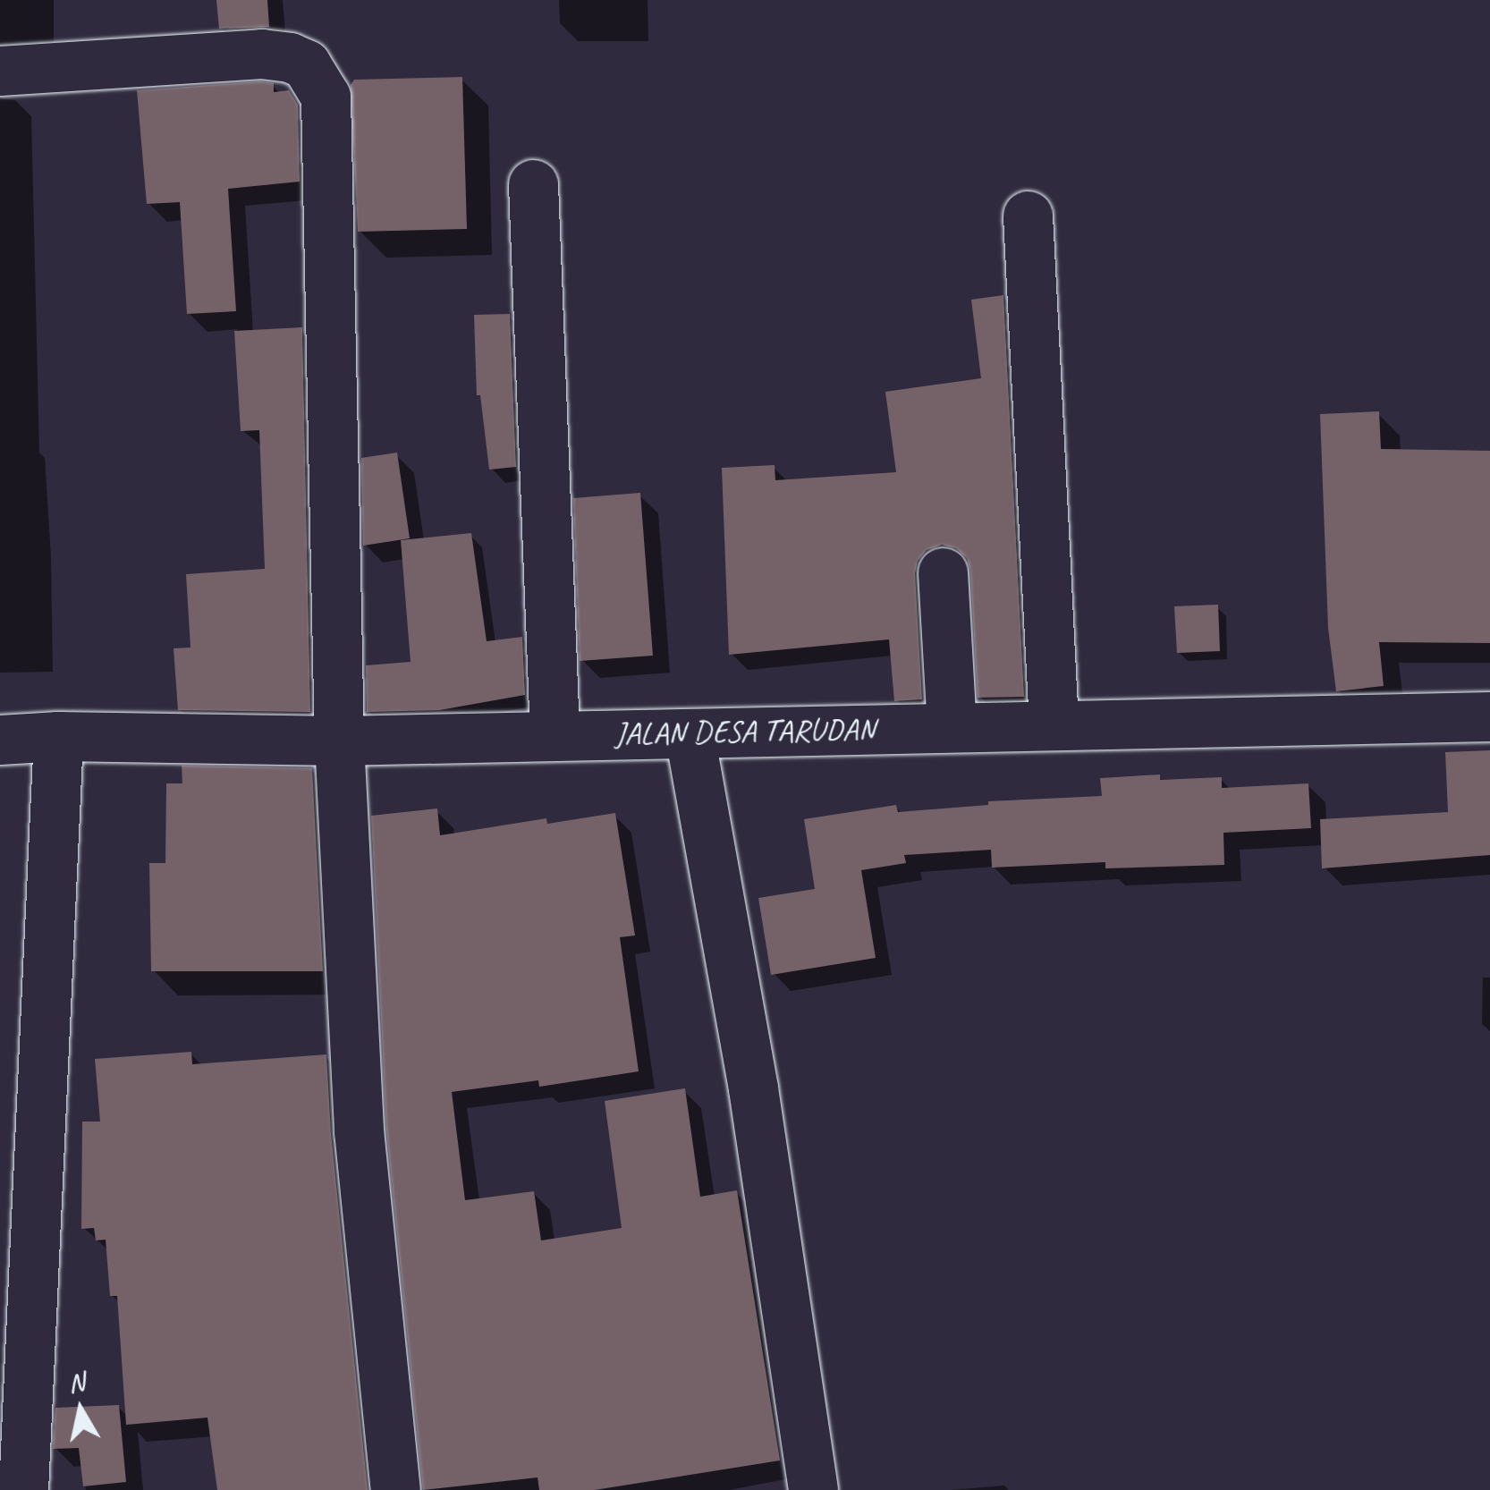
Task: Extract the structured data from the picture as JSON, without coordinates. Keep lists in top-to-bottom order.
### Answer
{
  "streets": {
    "street": ["JALAN DESA TARUDAN"]
  },
  "north": "top"
}
